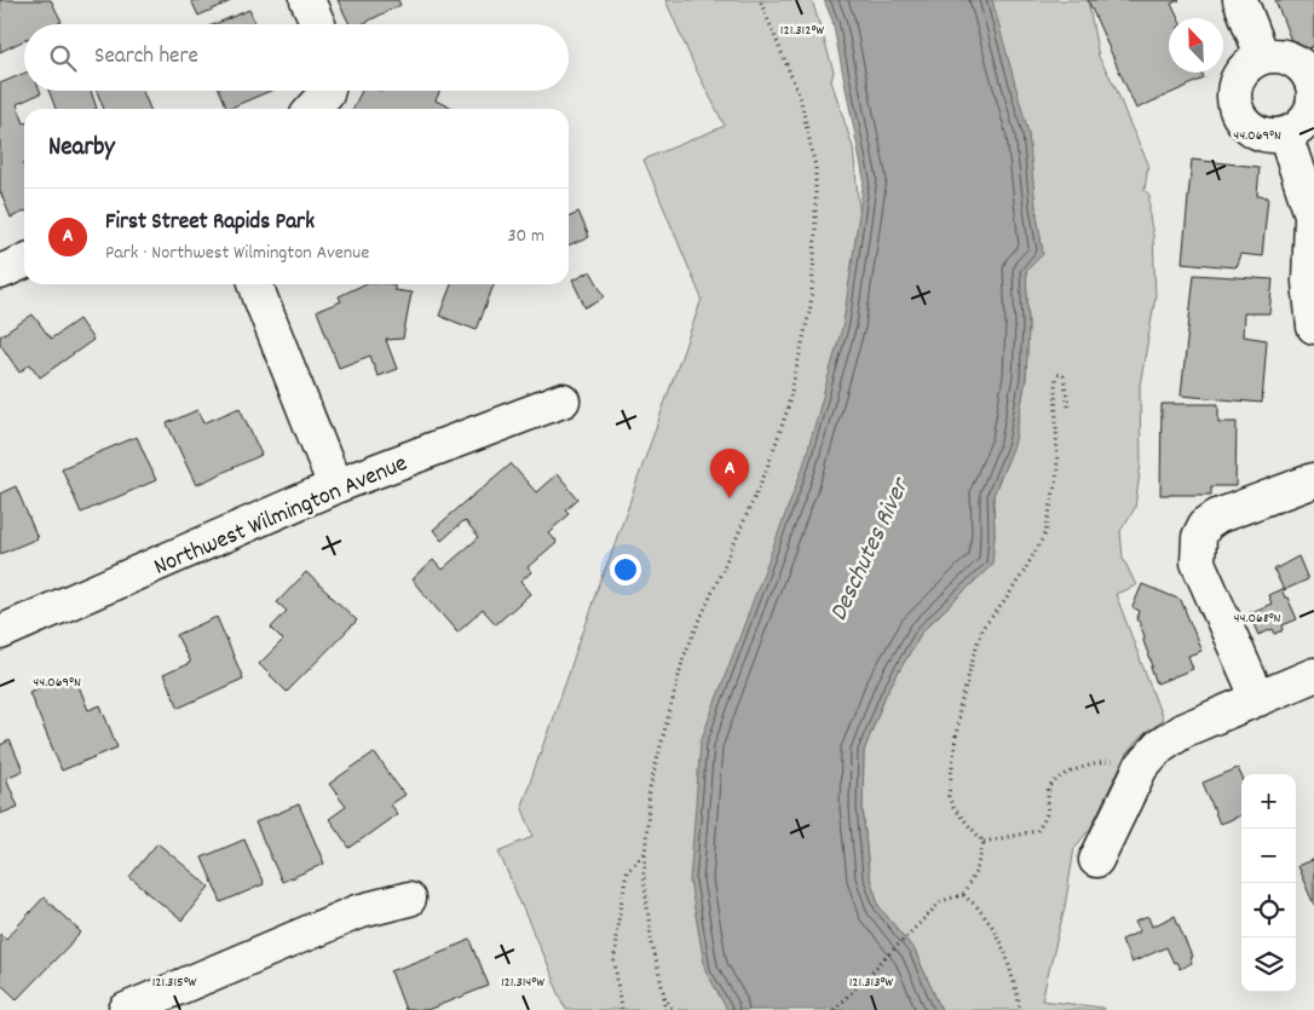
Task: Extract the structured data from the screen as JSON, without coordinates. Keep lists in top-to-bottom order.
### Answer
{
  "streets": {
    "street": ["Northwest Wilmington Avenue"]
  },
  "water": ["Deschutes River"],
  "north": "top left",
  "page": {
    "search": "Search here",
    "heading": "Nearby",
    "list": [
      {
        "mark": "A",
        "name": "First Street Rapids Park",
        "note": "Park · Northwest Wilmington Avenue",
        "value": "30 m"
      }
    ],
    "pins": "A",
    "map_buttons": ["+", "−"]
  },
  "coordinates": [
    "121.312°W",
    "44.069°N",
    "44.068°N",
    "121.315°W",
    "121.314°W",
    "121.313°W"
  ]
}
